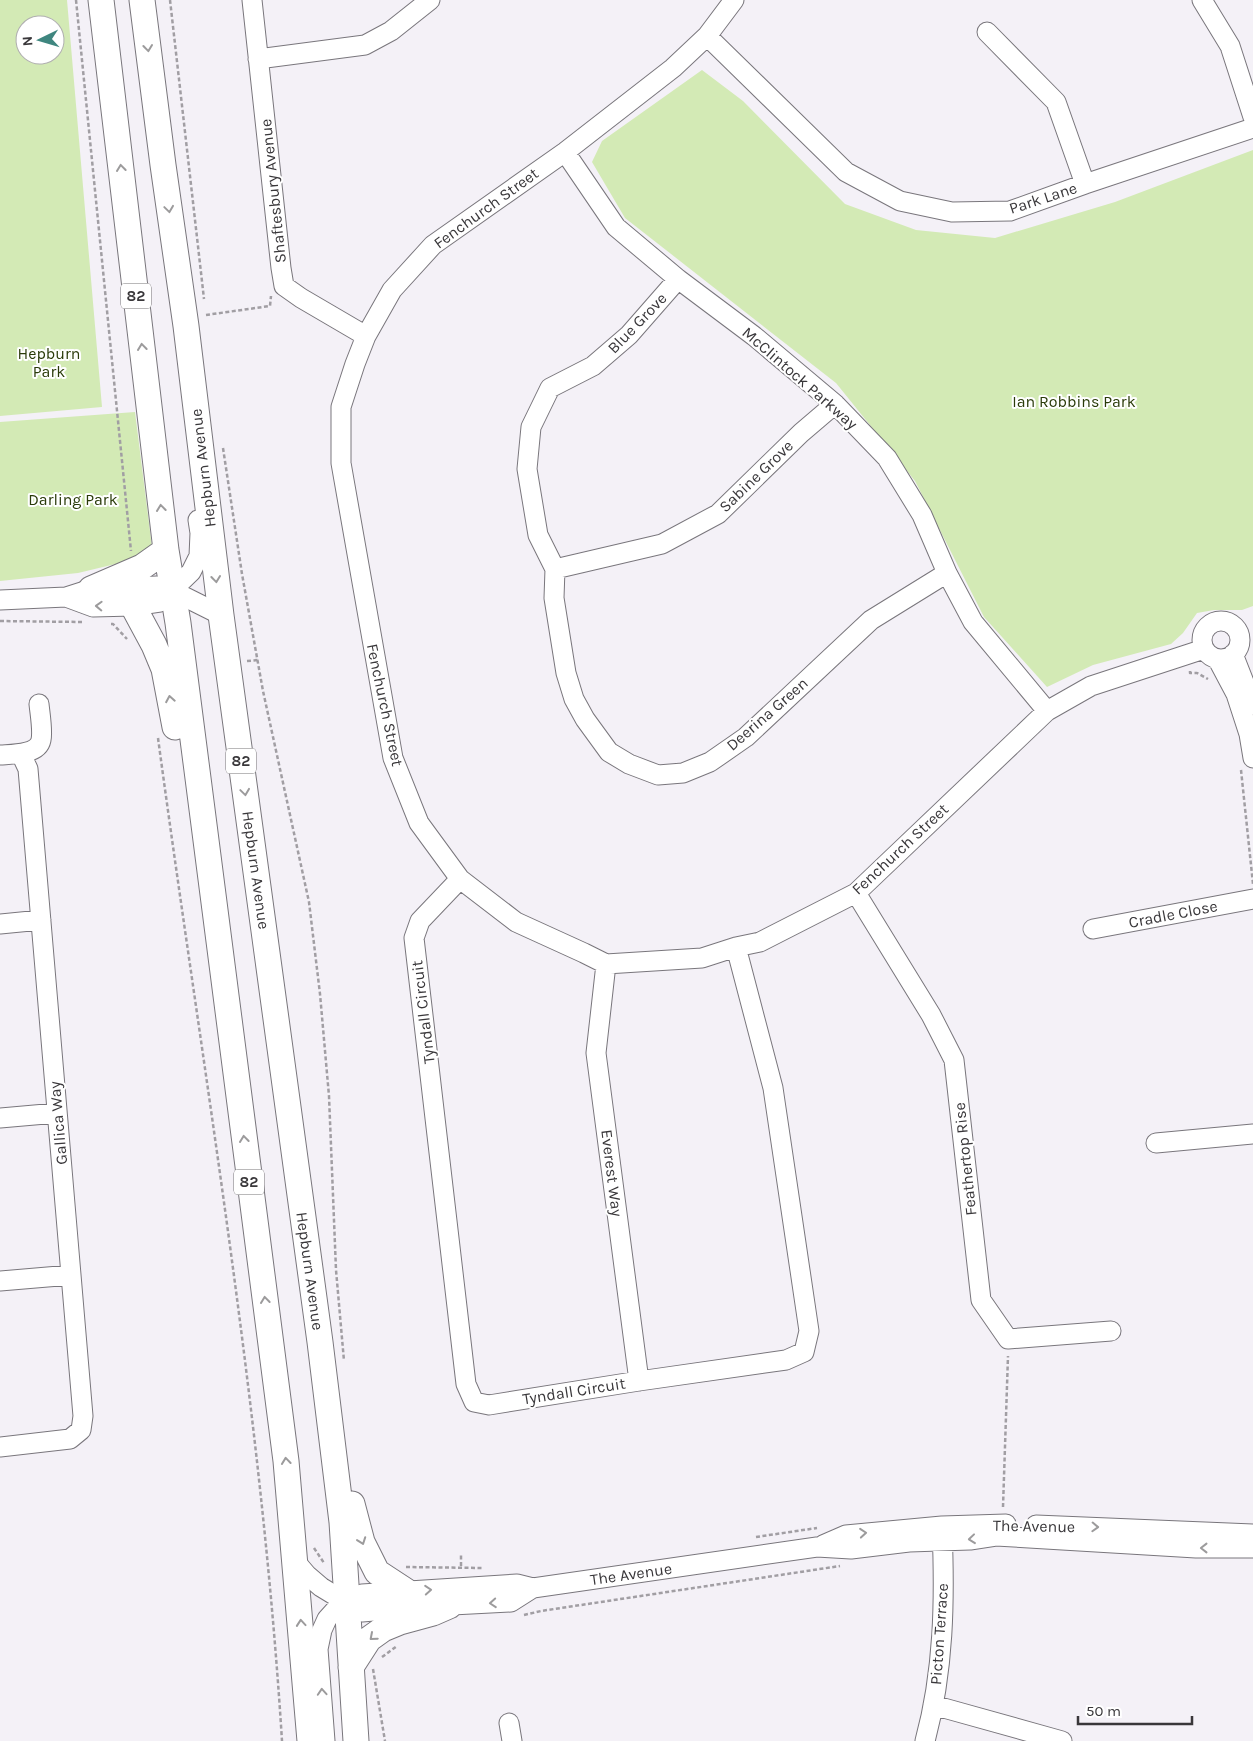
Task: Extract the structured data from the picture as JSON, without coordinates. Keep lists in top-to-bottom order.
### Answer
{
  "streets": {
    "main road": ["82", "Hepburn Avenue"],
    "street": [
      "Shaftesbury Avenue",
      "Park Lane",
      "Fenchurch Street",
      "Blue Grove",
      "McClintock Parkway",
      "Sabine Grove",
      "Deerina Green",
      "Cradle Close",
      "Tyndall Circuit",
      "Gallica Way",
      "Feathertop Rise",
      "Everest Way",
      "The Avenue",
      "Picton Terrace"
    ]
  },
  "crossings": [
    ["Shaftesbury Avenue", "Fenchurch Street"],
    ["Park Lane", "Fenchurch Street"],
    ["Fenchurch Street", "McClintock Parkway"],
    ["Fenchurch Street", "Tyndall Circuit"],
    ["Fenchurch Street", "Feathertop Rise"],
    ["Fenchurch Street", "Everest Way"],
    ["82", "The Avenue"],
    ["Blue Grove", "McClintock Parkway"],
    ["Blue Grove", "Sabine Grove"],
    ["Blue Grove", "Deerina Green"],
    ["McClintock Parkway", "Sabine Grove"],
    ["McClintock Parkway", "Deerina Green"],
    ["Hepburn Avenue", "The Avenue"],
    ["Sabine Grove", "Deerina Green"],
    ["Tyndall Circuit", "Everest Way"],
    ["The Avenue", "Picton Terrace"]
  ],
  "parks": ["Hepburn Park", "Ian Robbins Park", "Darling Park"],
  "scale_bar": "50 m",
  "north": "left"
}
